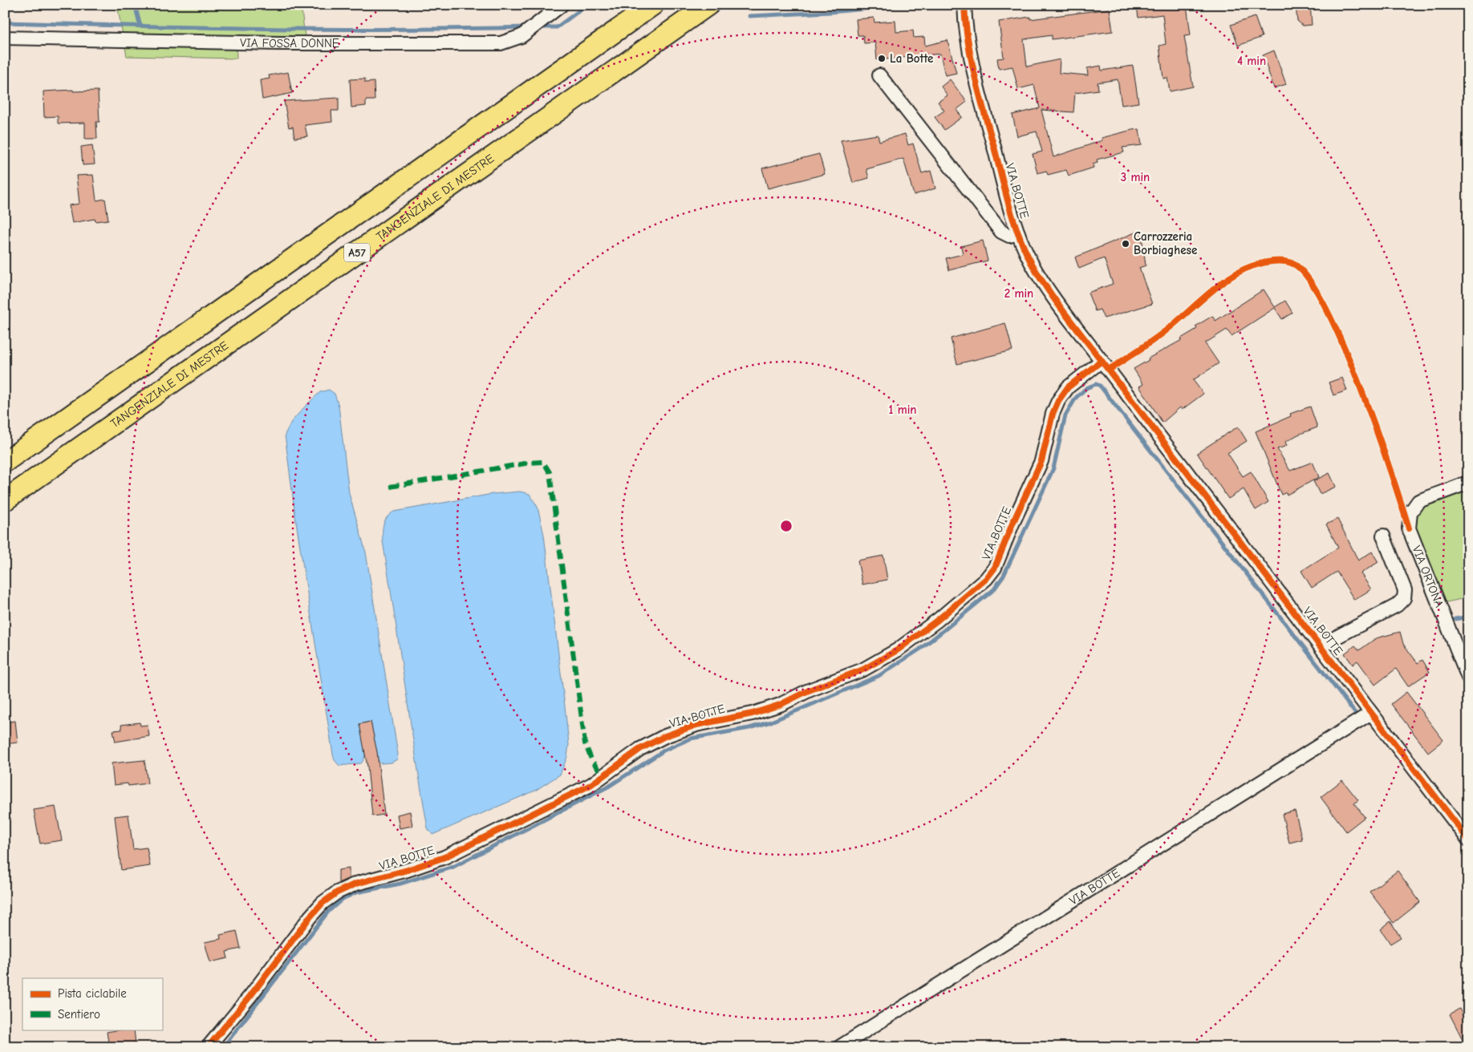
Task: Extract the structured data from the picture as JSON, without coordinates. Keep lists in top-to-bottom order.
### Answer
{
  "streets": {
    "highway": ["TANGENZIALE DI MESTRE", "A57"],
    "street": ["VIA FOSSA DONNE", "VIA BOTTE", "VIA ORTONA"]
  },
  "places": ["La Botte", "Carrozzeria Borbiaghese"],
  "legend": ["Pista ciclabile", "Sentiero"],
  "rings": [
    "4 min",
    "3 min",
    "2 min",
    "1 min"
  ]
}
